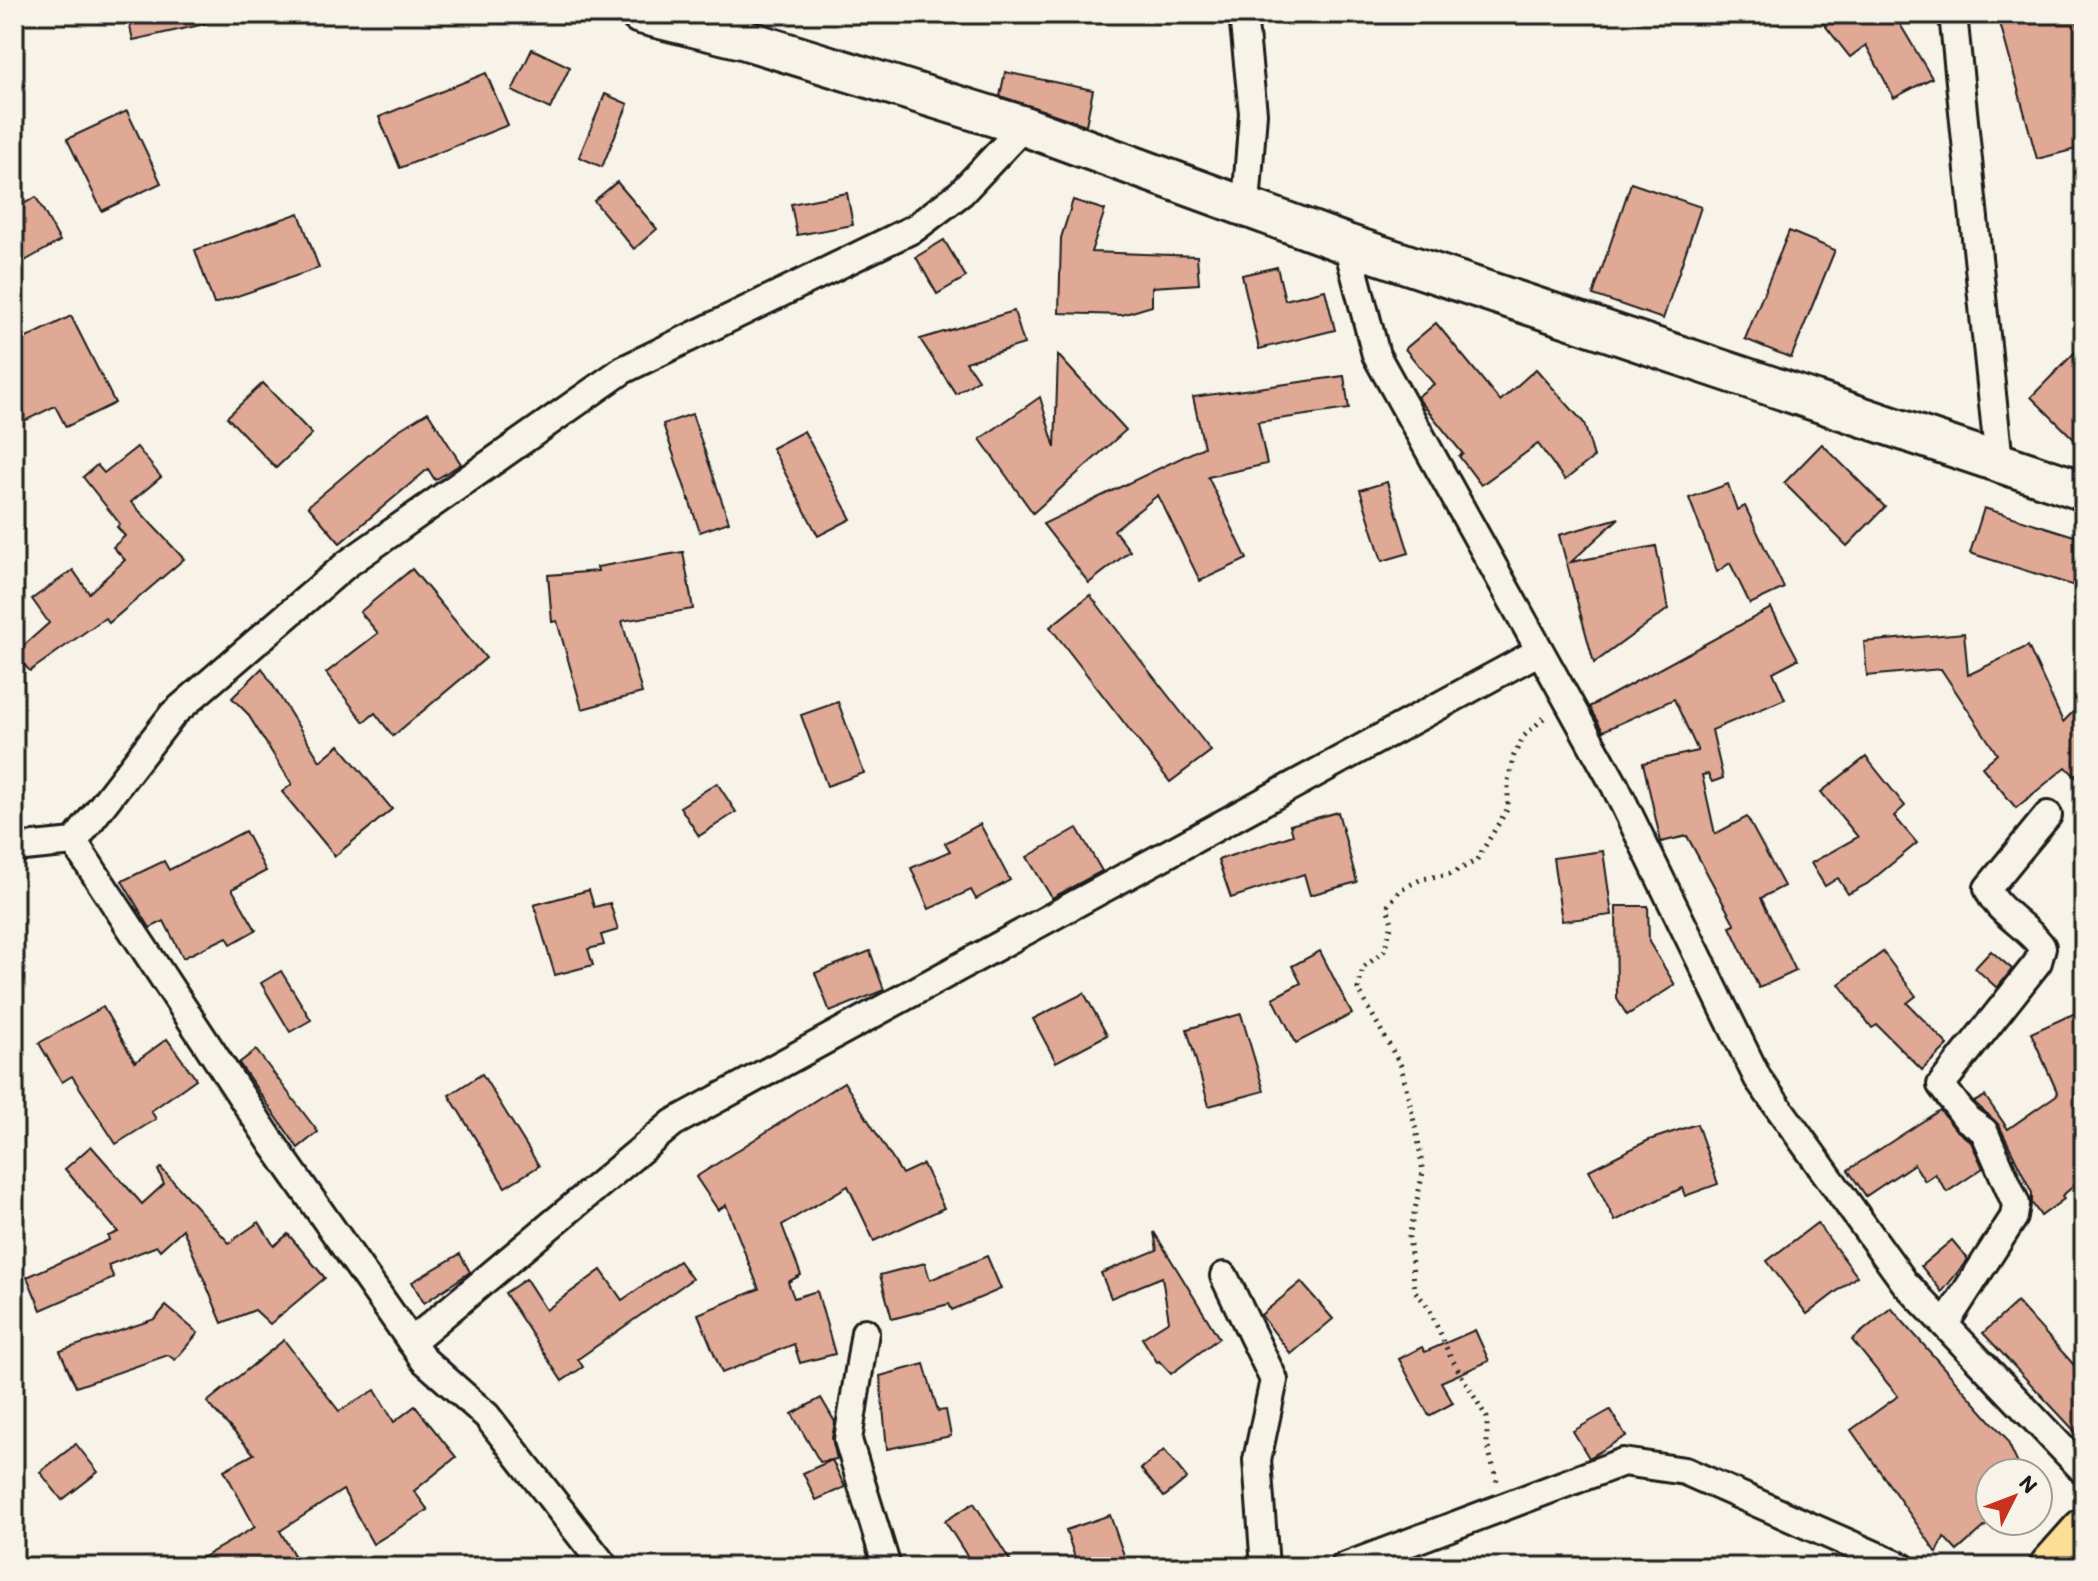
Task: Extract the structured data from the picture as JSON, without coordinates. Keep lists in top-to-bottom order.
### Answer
{
  "north": "top right"
}
